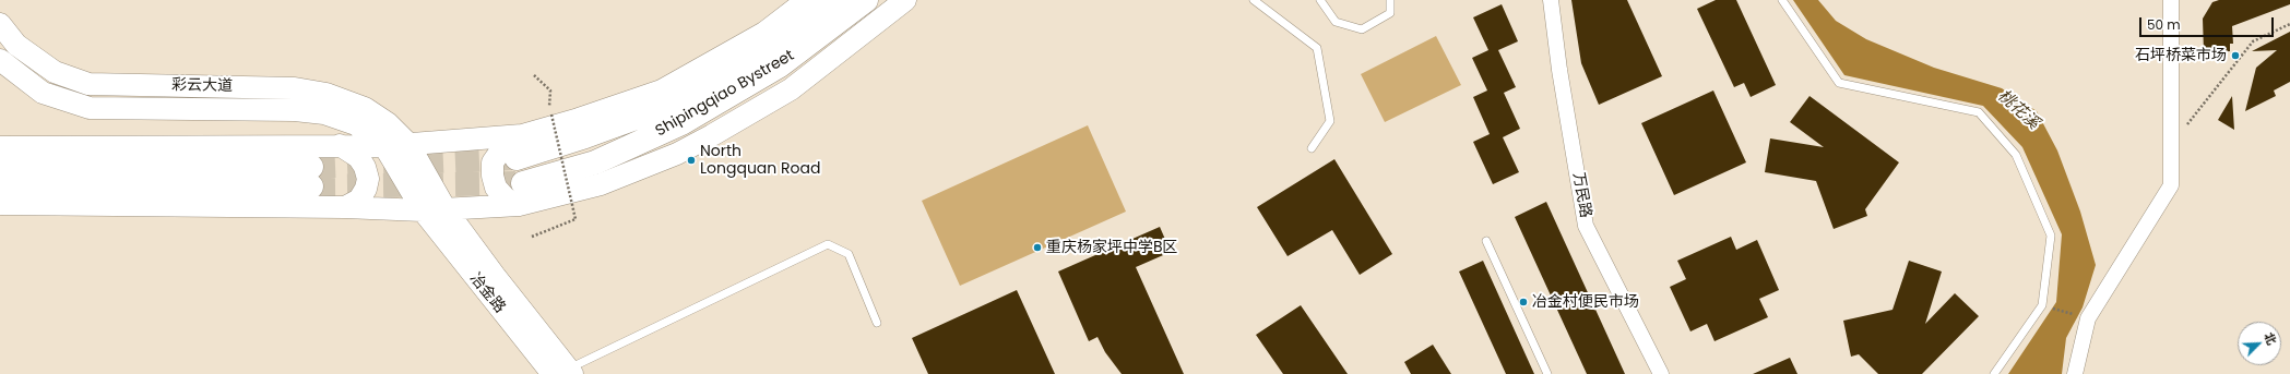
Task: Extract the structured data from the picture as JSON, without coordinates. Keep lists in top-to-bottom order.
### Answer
{
  "streets": {
    "main road": ["Shipingqiao Bystreet"],
    "street": ["彩云大道", "万民路", "冶金路"]
  },
  "crossings": [
    ["彩云大道", "冶金路"]
  ],
  "water": ["桃花溪"],
  "places": [
    "石坪桥菜市场",
    "North Longquan Road",
    "重庆杨家坪中学B区",
    "冶金村便民市场"
  ],
  "scale_bar": "50 m",
  "north": "top right"
}
